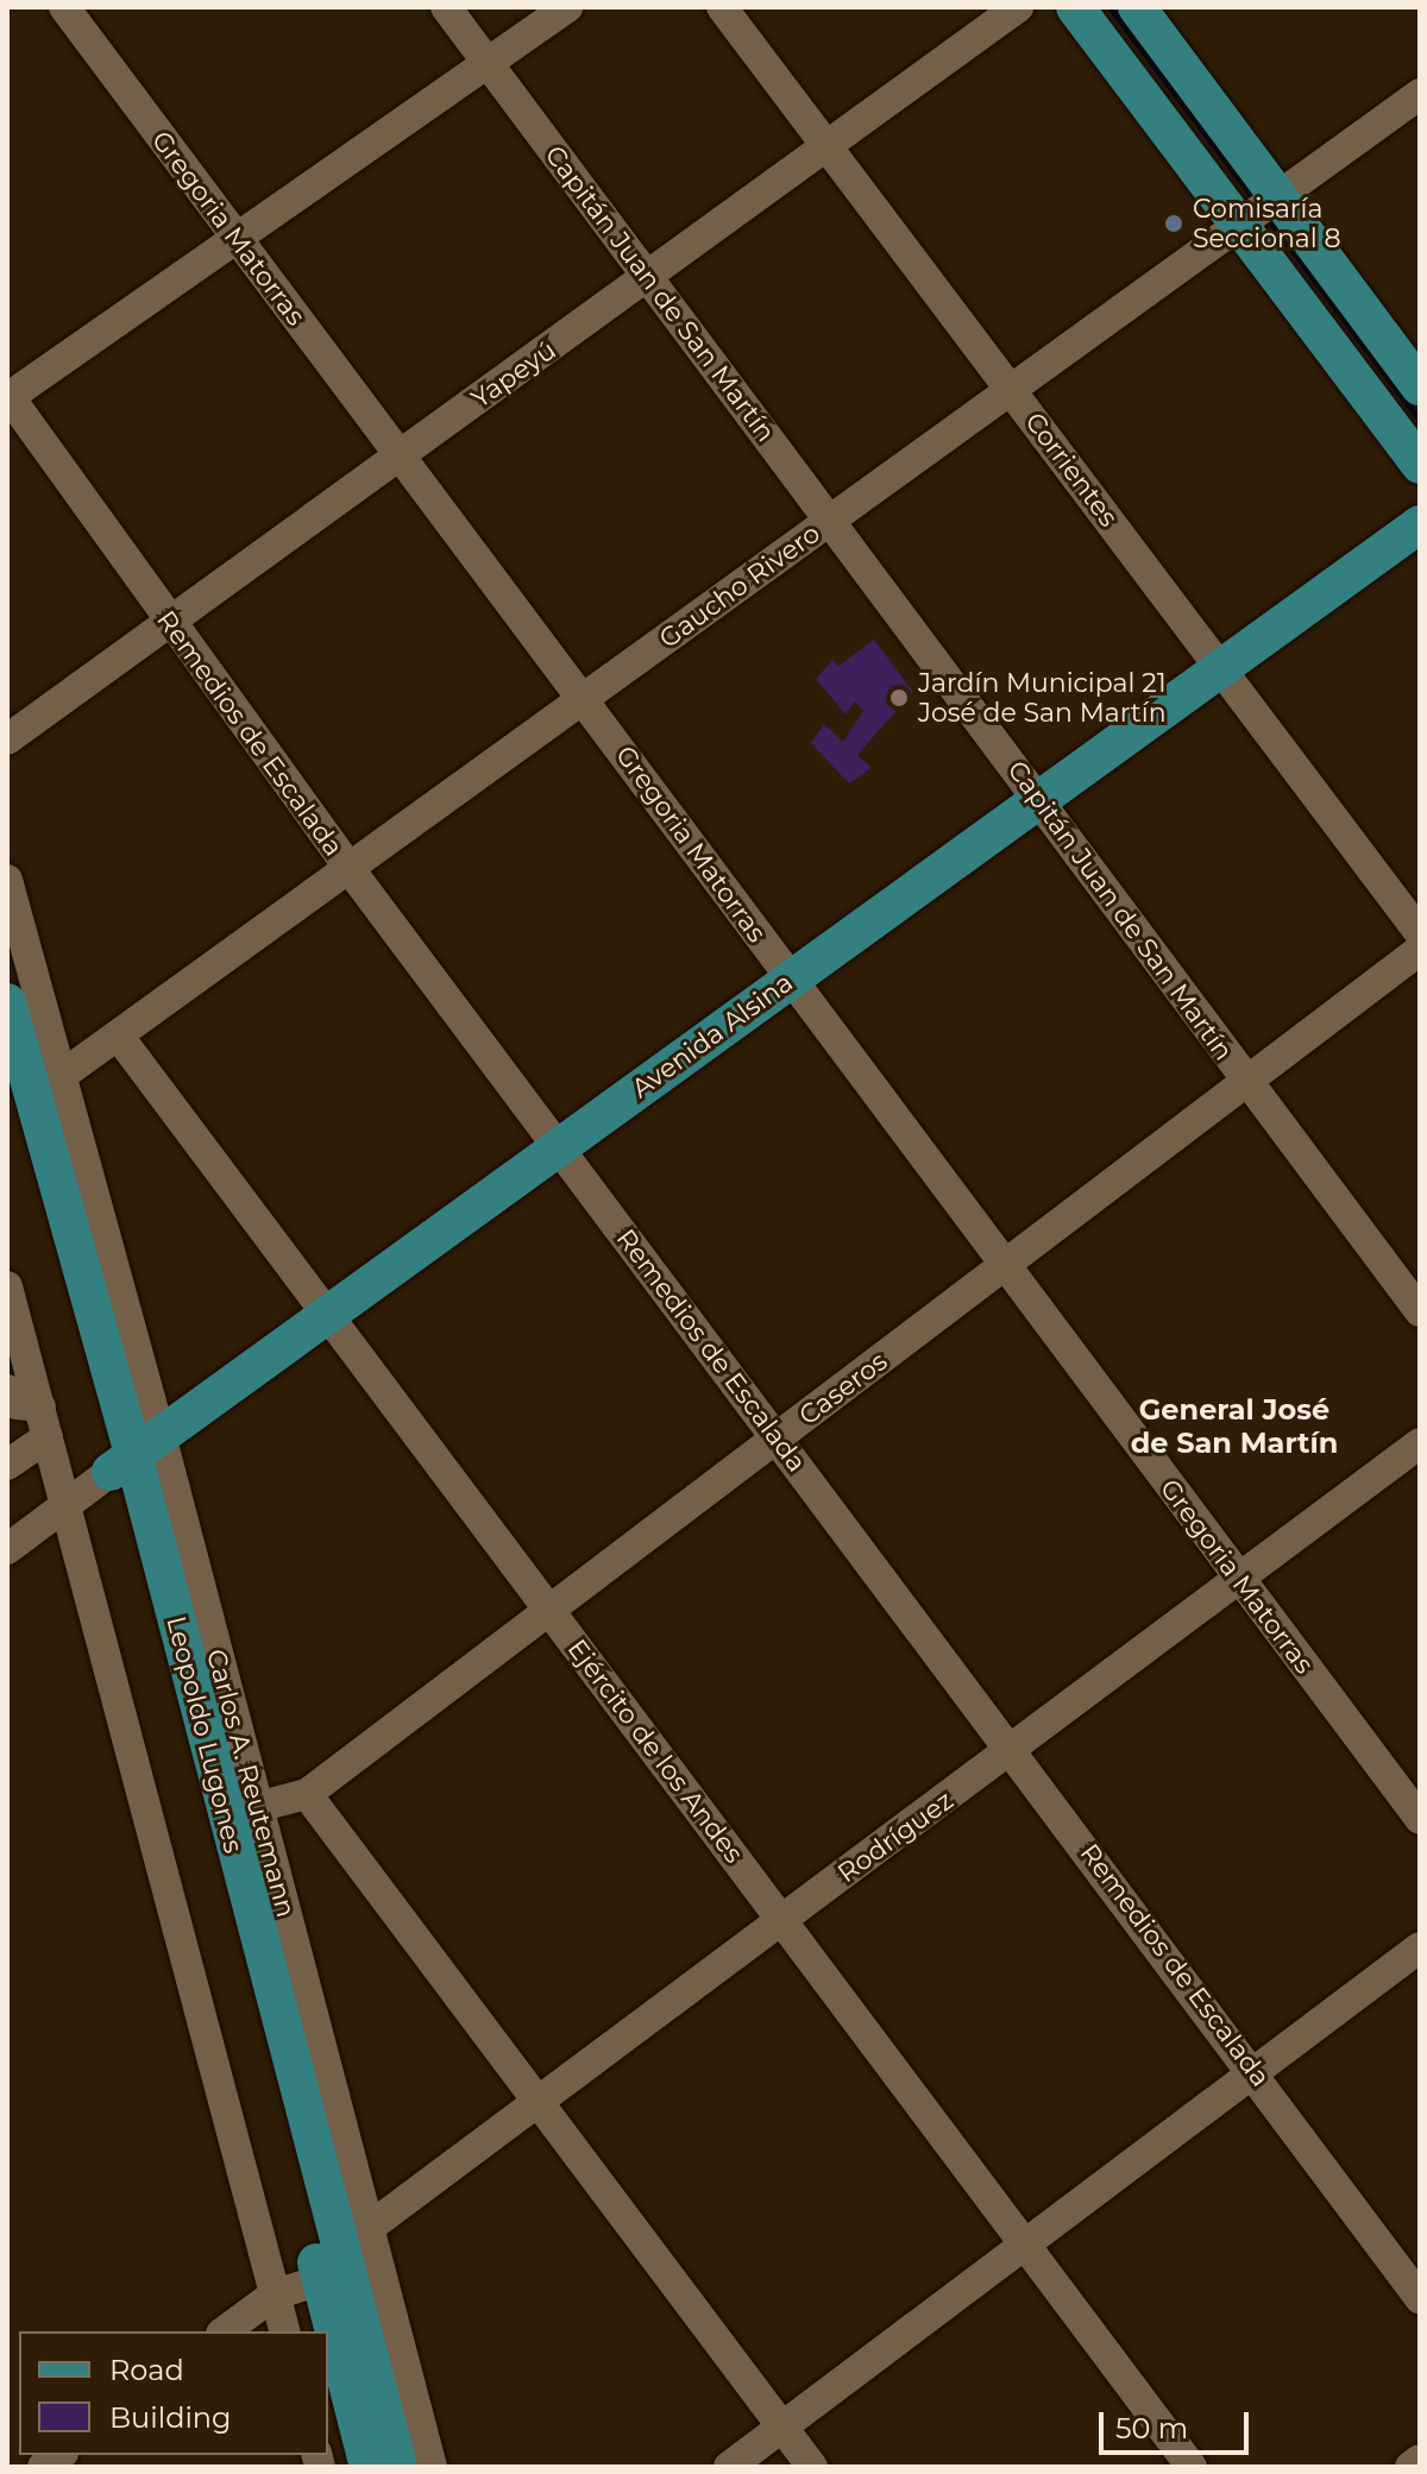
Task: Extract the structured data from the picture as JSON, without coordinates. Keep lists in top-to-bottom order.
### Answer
{
  "streets": {
    "main road": ["Avenida Alsina", "Leopoldo Lugones"],
    "street": [
      "Gregoria Matorras",
      "Capitán Juan de San Martín",
      "Yapeyú",
      "Corrientes",
      "Gaucho Rivero",
      "Remedios de Escalada",
      "Caseros",
      "Ejército de los Andes",
      "Carlos A. Reutemann",
      "Rodríguez"
    ]
  },
  "crossings": [
    ["Gregoria Matorras", "Yapeyú"],
    ["Gregoria Matorras", "Gaucho Rivero"],
    ["Gregoria Matorras", "Avenida Alsina"],
    ["Gregoria Matorras", "Caseros"],
    ["Gregoria Matorras", "Rodríguez"],
    ["Capitán Juan de San Martín", "Yapeyú"],
    ["Capitán Juan de San Martín", "Gaucho Rivero"],
    ["Capitán Juan de San Martín", "Avenida Alsina"],
    ["Capitán Juan de San Martín", "Caseros"],
    ["Yapeyú", "Corrientes"],
    ["Yapeyú", "Remedios de Escalada"],
    ["Corrientes", "Gaucho Rivero"],
    ["Corrientes", "Avenida Alsina"],
    ["Gaucho Rivero", "Remedios de Escalada"],
    ["Gaucho Rivero", "Ejército de los Andes"],
    ["Gaucho Rivero", "Carlos A. Reutemann"],
    ["Remedios de Escalada", "Avenida Alsina"],
    ["Remedios de Escalada", "Caseros"],
    ["Remedios de Escalada", "Rodríguez"],
    ["Avenida Alsina", "Leopoldo Lugones"],
    ["Avenida Alsina", "Ejército de los Andes"],
    ["Avenida Alsina", "Carlos A. Reutemann"],
    ["Caseros", "Ejército de los Andes"],
    ["Caseros", "Carlos A. Reutemann"],
    ["Leopoldo Lugones", "Carlos A. Reutemann"],
    ["Ejército de los Andes", "Rodríguez"],
    ["Carlos A. Reutemann", "Rodríguez"]
  ],
  "districts": ["General José de San Martín"],
  "places": ["Comisaría Seccional 8", "Jardín Municipal 21 José de San Martín"],
  "legend": ["Road", "Building"],
  "scale_bar": "50 m"
}
